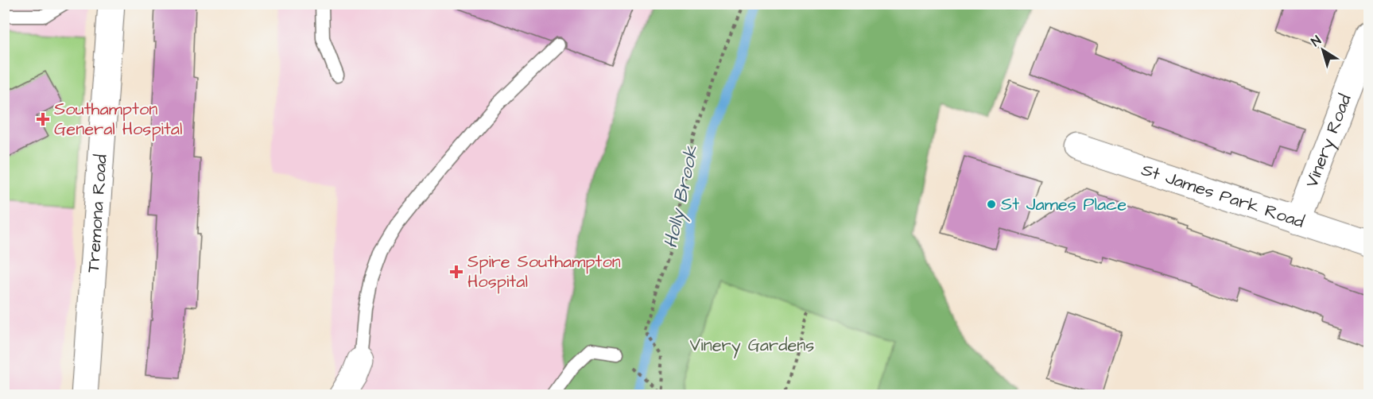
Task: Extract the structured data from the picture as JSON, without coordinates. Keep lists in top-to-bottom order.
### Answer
{
  "streets": {
    "street": ["Vinery Road", "St James Park Road", "Tremona Road"]
  },
  "crossings": [
    ["Vinery Road", "St James Park Road"]
  ],
  "water": ["Holly Brook"],
  "parks": ["Vinery Gardens"],
  "places": {
    "health": ["Southampton General Hospital", "Spire Southampton Hospital"],
    "other": ["St James Place"]
  },
  "north": "top left"
}
